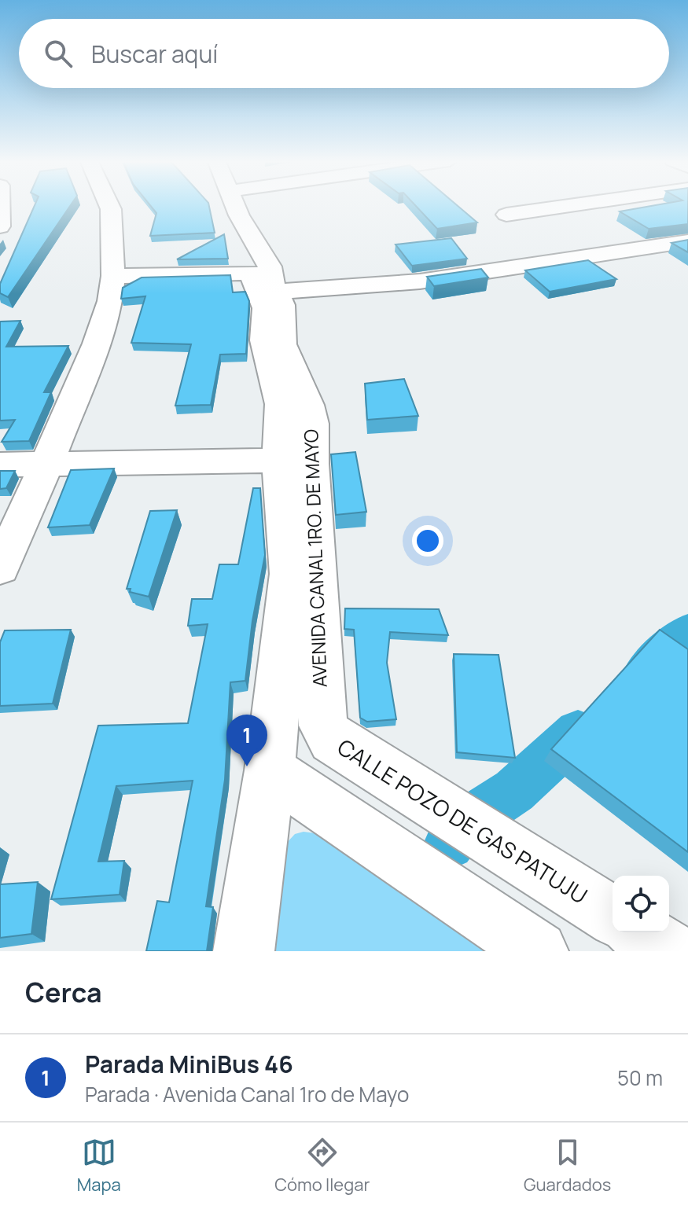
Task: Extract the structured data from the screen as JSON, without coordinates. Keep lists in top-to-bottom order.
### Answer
{
  "streets": {
    "street": ["AVENIDA CANAL 1RO. DE MAYO", "CALLE POZO DE GAS PATUJU"]
  },
  "crossings": [
    ["AVENIDA CANAL 1RO. DE MAYO", "CALLE POZO DE GAS PATUJU"]
  ],
  "page": {
    "search": "Buscar aquí",
    "pins": "1",
    "heading": "Cerca",
    "list": [
      {
        "mark": "1",
        "name": "Parada MiniBus 46",
        "note": "Parada · Avenida Canal 1ro de Mayo",
        "value": "50 m"
      }
    ],
    "nav": ["Mapa", "Cómo llegar", "Guardados"]
  }
}
